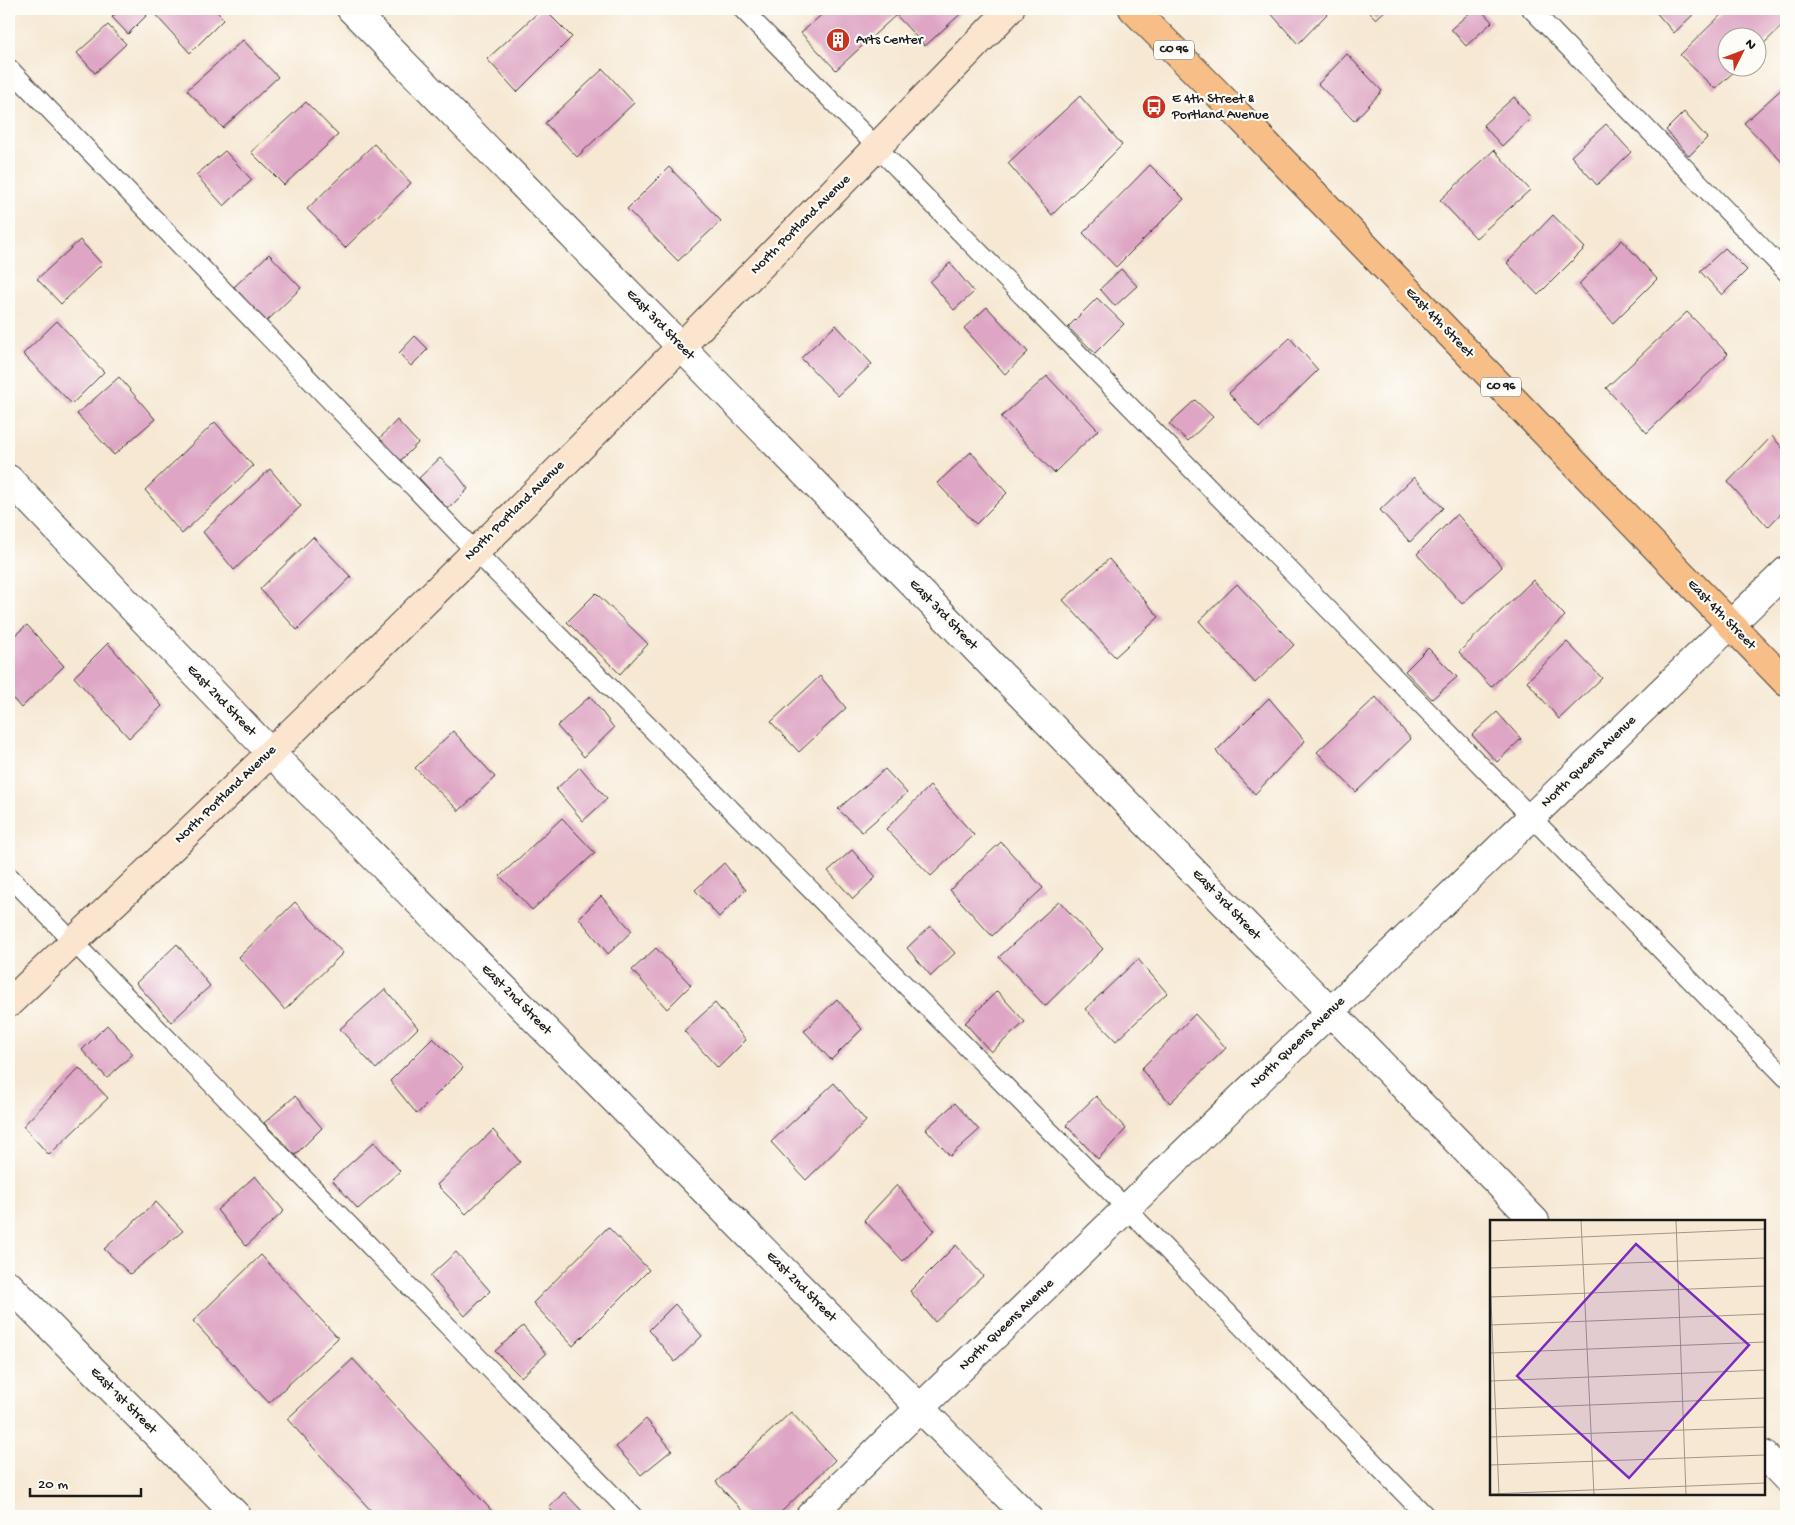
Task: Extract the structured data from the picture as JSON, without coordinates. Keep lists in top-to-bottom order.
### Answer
{
  "streets": {
    "main road": ["CO 96", "East 4th Street"],
    "street": [
      "North Portland Avenue",
      "East 3rd Street",
      "East 2nd Street",
      "North Queens Avenue",
      "East 1st Street"
    ]
  },
  "crossings": [
    ["North Portland Avenue", "East 3rd Street"],
    ["North Portland Avenue", "East 2nd Street"],
    ["East 4th Street", "North Queens Avenue"],
    ["East 3rd Street", "North Queens Avenue"],
    ["East 2nd Street", "North Queens Avenue"]
  ],
  "places": {
    "building": ["Arts Center"],
    "bus stop": ["E 4th Street & Portland Avenue"]
  },
  "scale_bar": "20 m",
  "north": "top right"
}
